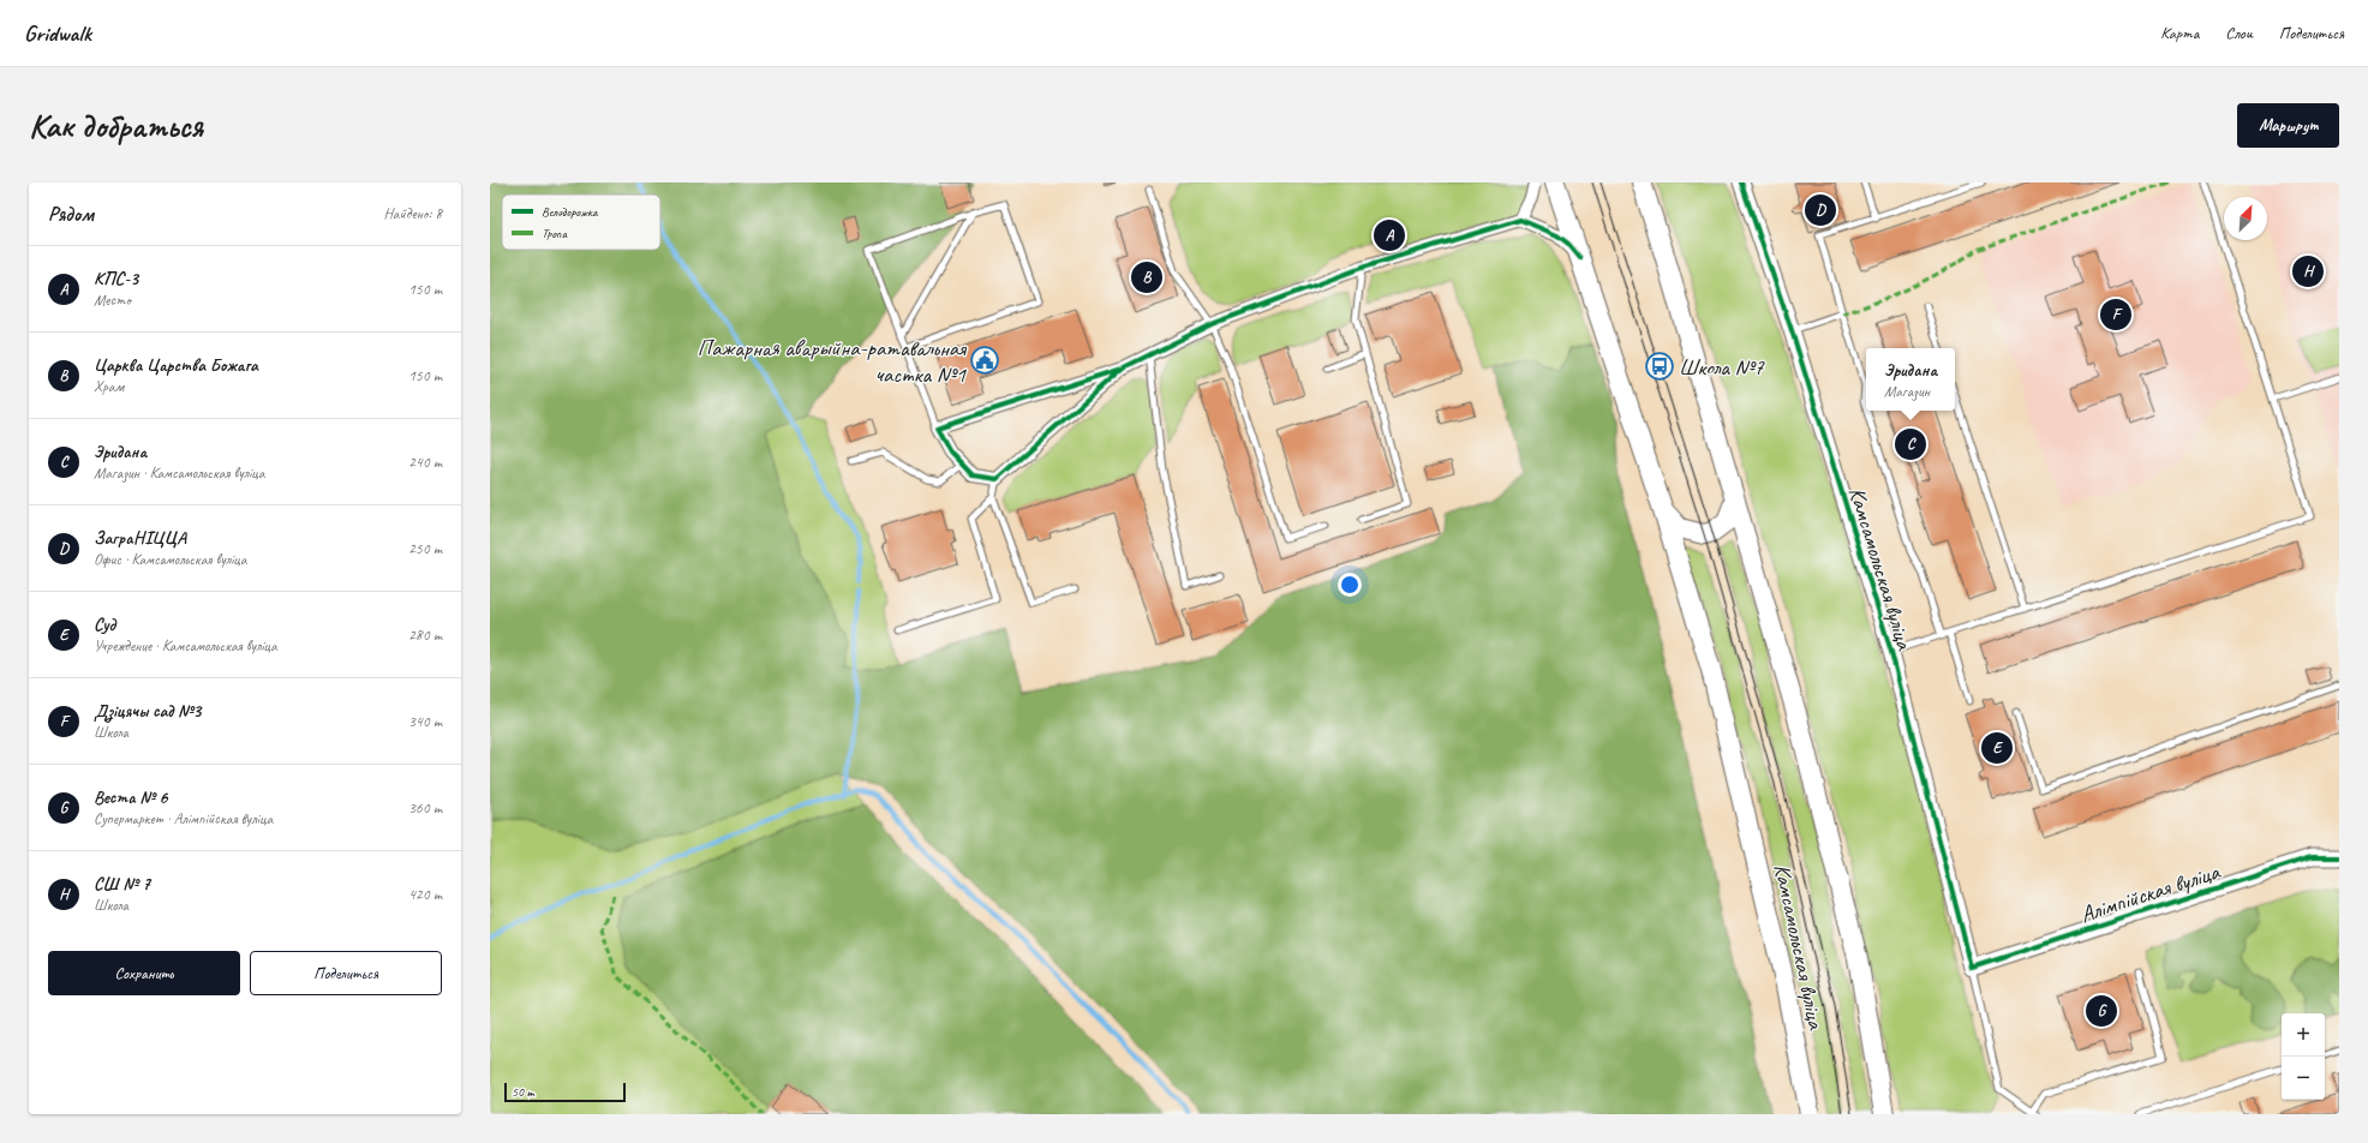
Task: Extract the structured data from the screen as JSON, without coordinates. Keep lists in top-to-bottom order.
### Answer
{
  "streets": {
    "main road": ["Камсамольская вуліца"],
    "street": ["Алімпійская вуліца"]
  },
  "crossings": [
    ["Камсамольская вуліца", "Алімпійская вуліца"]
  ],
  "places": {
    "public building": ["Пажарная аварыйна-ратавальная частка №1"],
    "bus stop": ["Школа №7"]
  },
  "legend": ["Велодорожка", "Тропа"],
  "scale_bar": "50 m",
  "north": "top right",
  "page": {
    "header": "Gridwalk",
    "nav": ["Карта", "Слои", "Поделиться"],
    "buttons": [
      "Маршрут",
      ["Сохранить", "Поделиться"]
    ],
    "title": "Как добраться",
    "heading": ["Рядом", "Найдено: 8"],
    "pins": [
      "D",
      "A",
      "H",
      "B",
      "F",
      "C",
      "E",
      "G"
    ],
    "list": [
      {
        "mark": "A",
        "name": "КПС-3",
        "note": "Место",
        "value": "150 m"
      },
      {
        "mark": "B",
        "name": "Царква Царства Божага",
        "note": "Храм",
        "value": "150 m"
      },
      {
        "mark": "C",
        "name": "Эридана",
        "note": "Магазин · Камсамольская вуліца",
        "value": "240 m"
      },
      {
        "mark": "D",
        "name": "ЗаграНІЦЦА",
        "note": "Офис · Камсамольская вуліца",
        "value": "250 m"
      },
      {
        "mark": "E",
        "name": "Суд",
        "note": "Учреждение · Камсамольская вуліца",
        "value": "280 m"
      },
      {
        "mark": "F",
        "name": "Дзіцячы сад №3",
        "note": "Школа",
        "value": "340 m"
      },
      {
        "mark": "G",
        "name": "Веста № 6",
        "note": "Супермаркет · Алімпійская вуліца",
        "value": "360 m"
      },
      {
        "mark": "H",
        "name": "СШ № 7",
        "note": "Школа",
        "value": "420 m"
      }
    ],
    "popup": ["Эридана", "Магазин"],
    "map_buttons": ["+", "−"],
    "scale": "50 m"
  }
}
